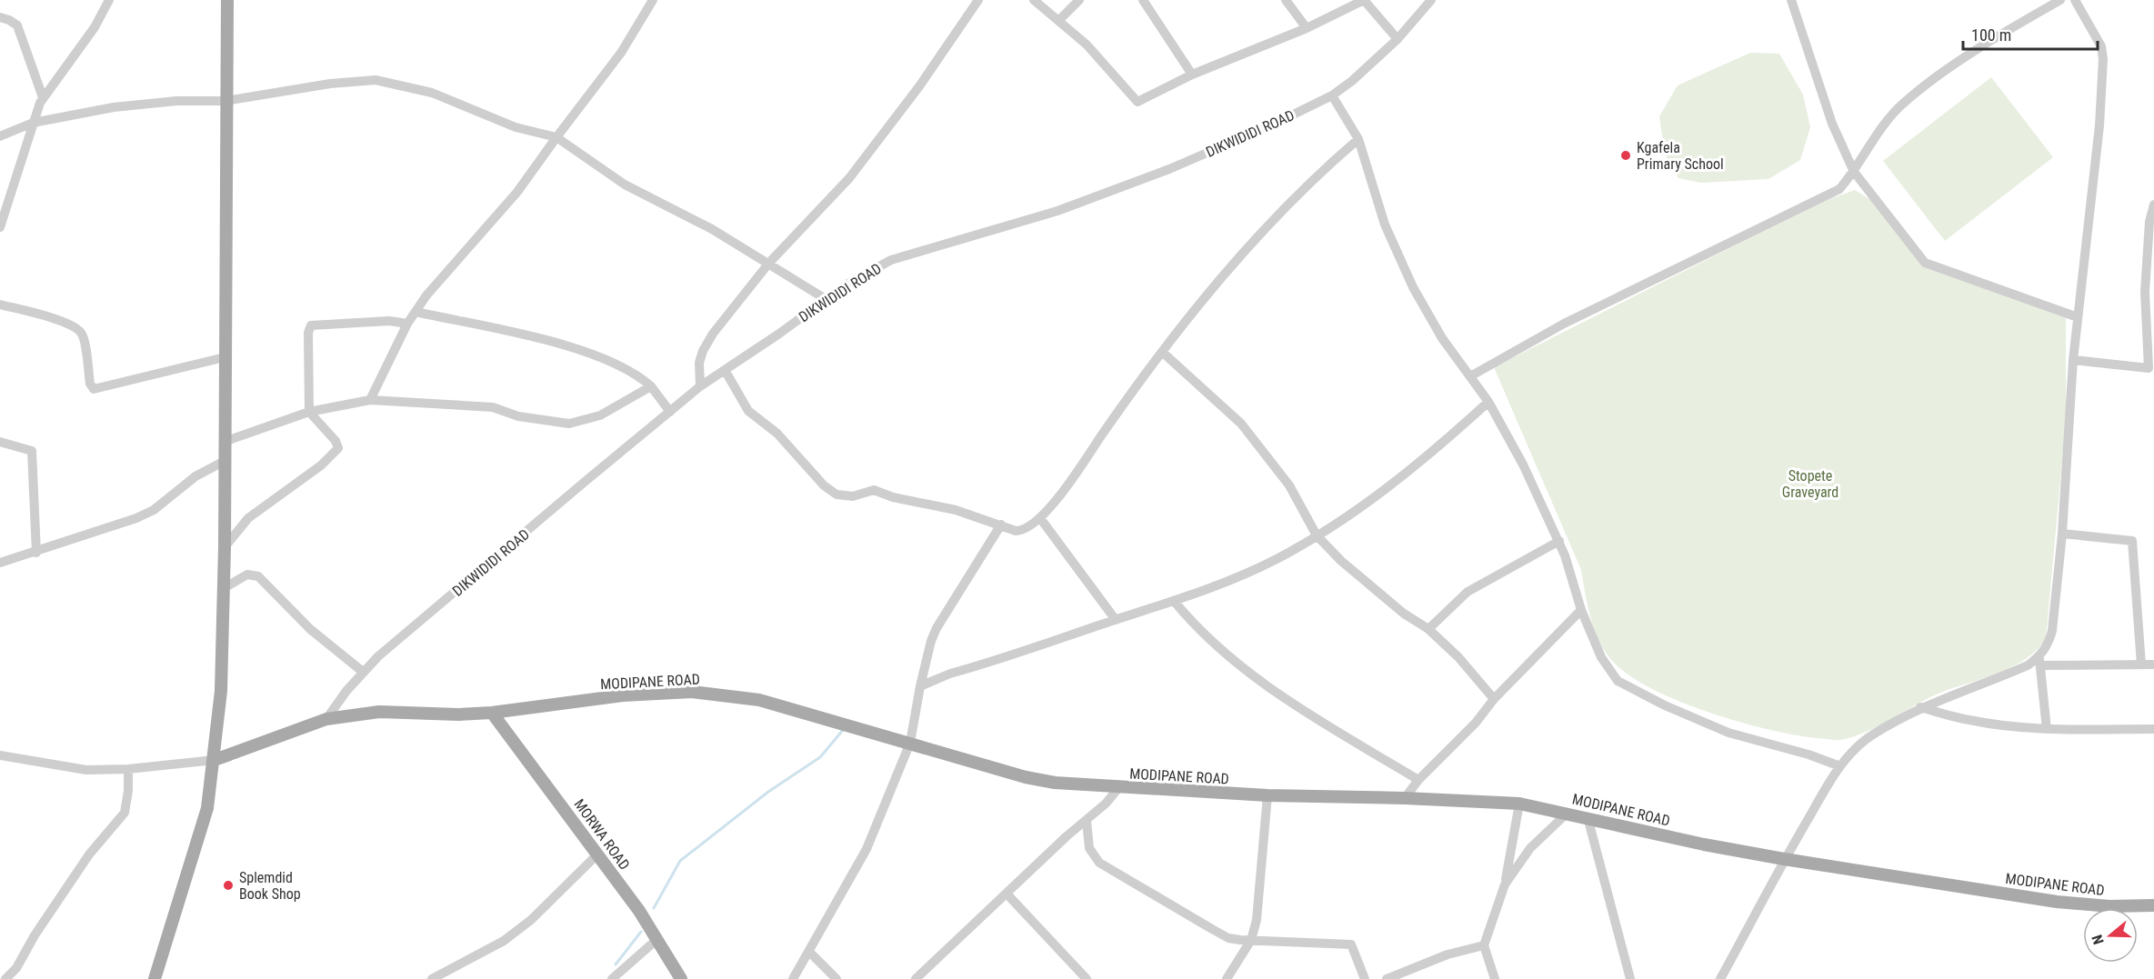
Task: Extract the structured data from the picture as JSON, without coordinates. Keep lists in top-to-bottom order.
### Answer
{
  "streets": {
    "main road": ["MODIPANE ROAD", "MORWA ROAD"],
    "street": ["DIKWIDIDI ROAD"]
  },
  "crossings": [
    ["DIKWIDIDI ROAD", "MODIPANE ROAD"],
    ["MODIPANE ROAD", "MORWA ROAD"]
  ],
  "parks": ["Stopete Graveyard"],
  "places": ["Kgafela Primary School", "Splemdid Book Shop"],
  "scale_bar": "100 m",
  "north": "left"
}
